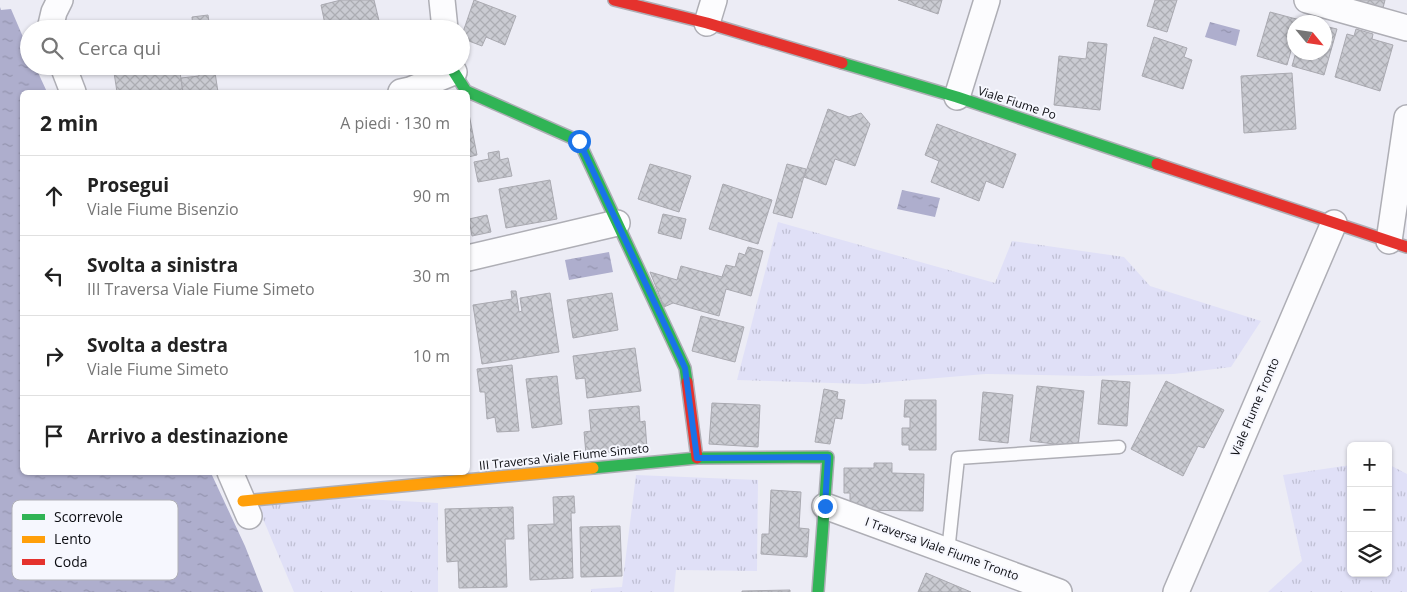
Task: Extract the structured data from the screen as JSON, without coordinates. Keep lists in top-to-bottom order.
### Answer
{
  "streets": {
    "street": [
      "Viale Fiume Po",
      "Viale FIume Tronto",
      "III Traversa Viale Fiume Simeto",
      "I Traversa Viale Fiume Tronto"
    ]
  },
  "crossings": [
    ["Viale Fiume Po", "Viale FIume Tronto"],
    ["III Traversa Viale Fiume Simeto", "I Traversa Viale Fiume Tronto"]
  ],
  "legend": ["Scorrevole", "Lento", "Coda"],
  "north": "bottom right",
  "page": {
    "search": "Cerca qui",
    "heading": ["2 min", "A piedi · 130 m"],
    "list": [
      ["Prosegui", "Viale Fiume Bisenzio", "90 m"],
      ["Svolta a sinistra", "III Traversa Viale Fiume Simeto", "30 m"],
      ["Svolta a destra", "Viale Fiume Simeto", "10 m"],
      "Arrivo a destinazione"
    ],
    "map_buttons": ["+", "−"]
  }
}
